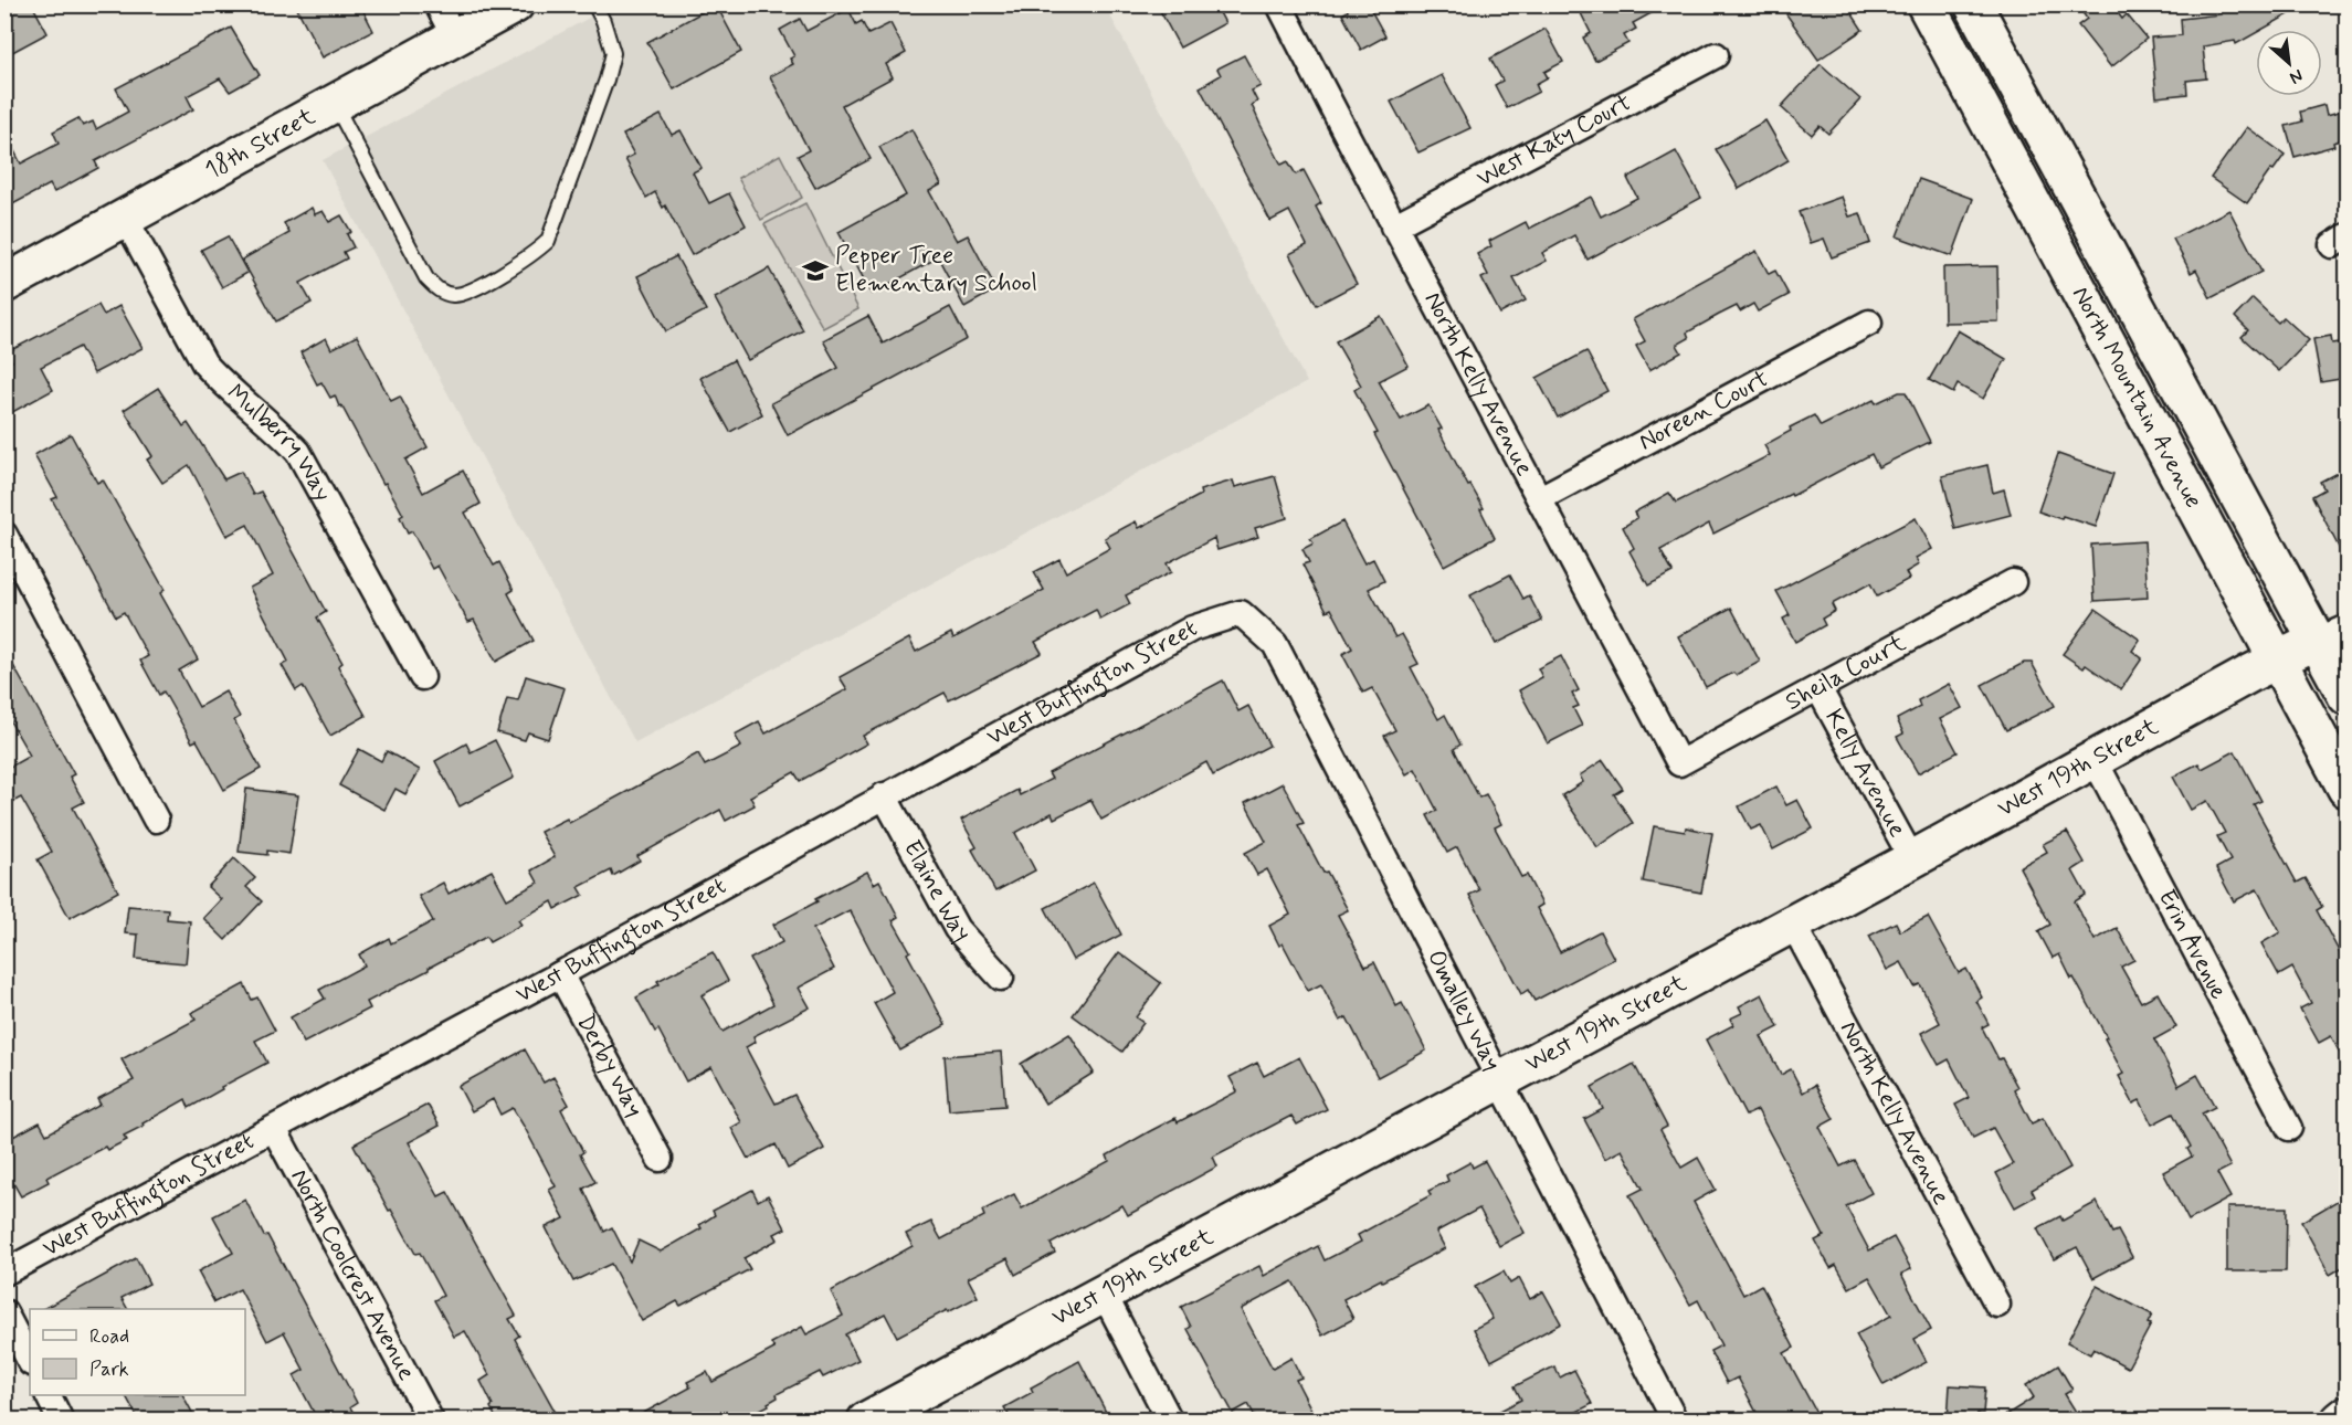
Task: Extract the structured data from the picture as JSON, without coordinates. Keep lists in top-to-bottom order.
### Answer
{
  "streets": {
    "main road": ["18th Street", "North Mountain Avenue", "West 19th Street"],
    "street": [
      "West Katy Court",
      "North Kelly Avenue",
      "Noreen Court",
      "Mulberry Way",
      "Sheila Court",
      "West Buffington Street",
      "Kelly Avenue",
      "Elaine Way",
      "Erin Avenue",
      "Omalley Way",
      "Derby Way",
      "North Coolcrest Avenue"
    ]
  },
  "crossings": [
    ["West Katy Court", "North Kelly Avenue"],
    ["18th Street", "Mulberry Way"],
    ["North Kelly Avenue", "Noreen Court"],
    ["North Kelly Avenue", "Sheila Court"],
    ["North Kelly Avenue", "West 19th Street"],
    ["North Mountain Avenue", "West 19th Street"],
    ["Sheila Court", "Kelly Avenue"],
    ["West Buffington Street", "Elaine Way"],
    ["West Buffington Street", "Omalley Way"],
    ["West Buffington Street", "Derby Way"],
    ["West Buffington Street", "North Coolcrest Avenue"],
    ["West 19th Street", "Kelly Avenue"],
    ["West 19th Street", "Erin Avenue"],
    ["West 19th Street", "Omalley Way"]
  ],
  "places": {
    "school or university": ["Pepper Tree Elementary School"]
  },
  "legend": ["Road", "Park"],
  "north": "bottom right"
}
